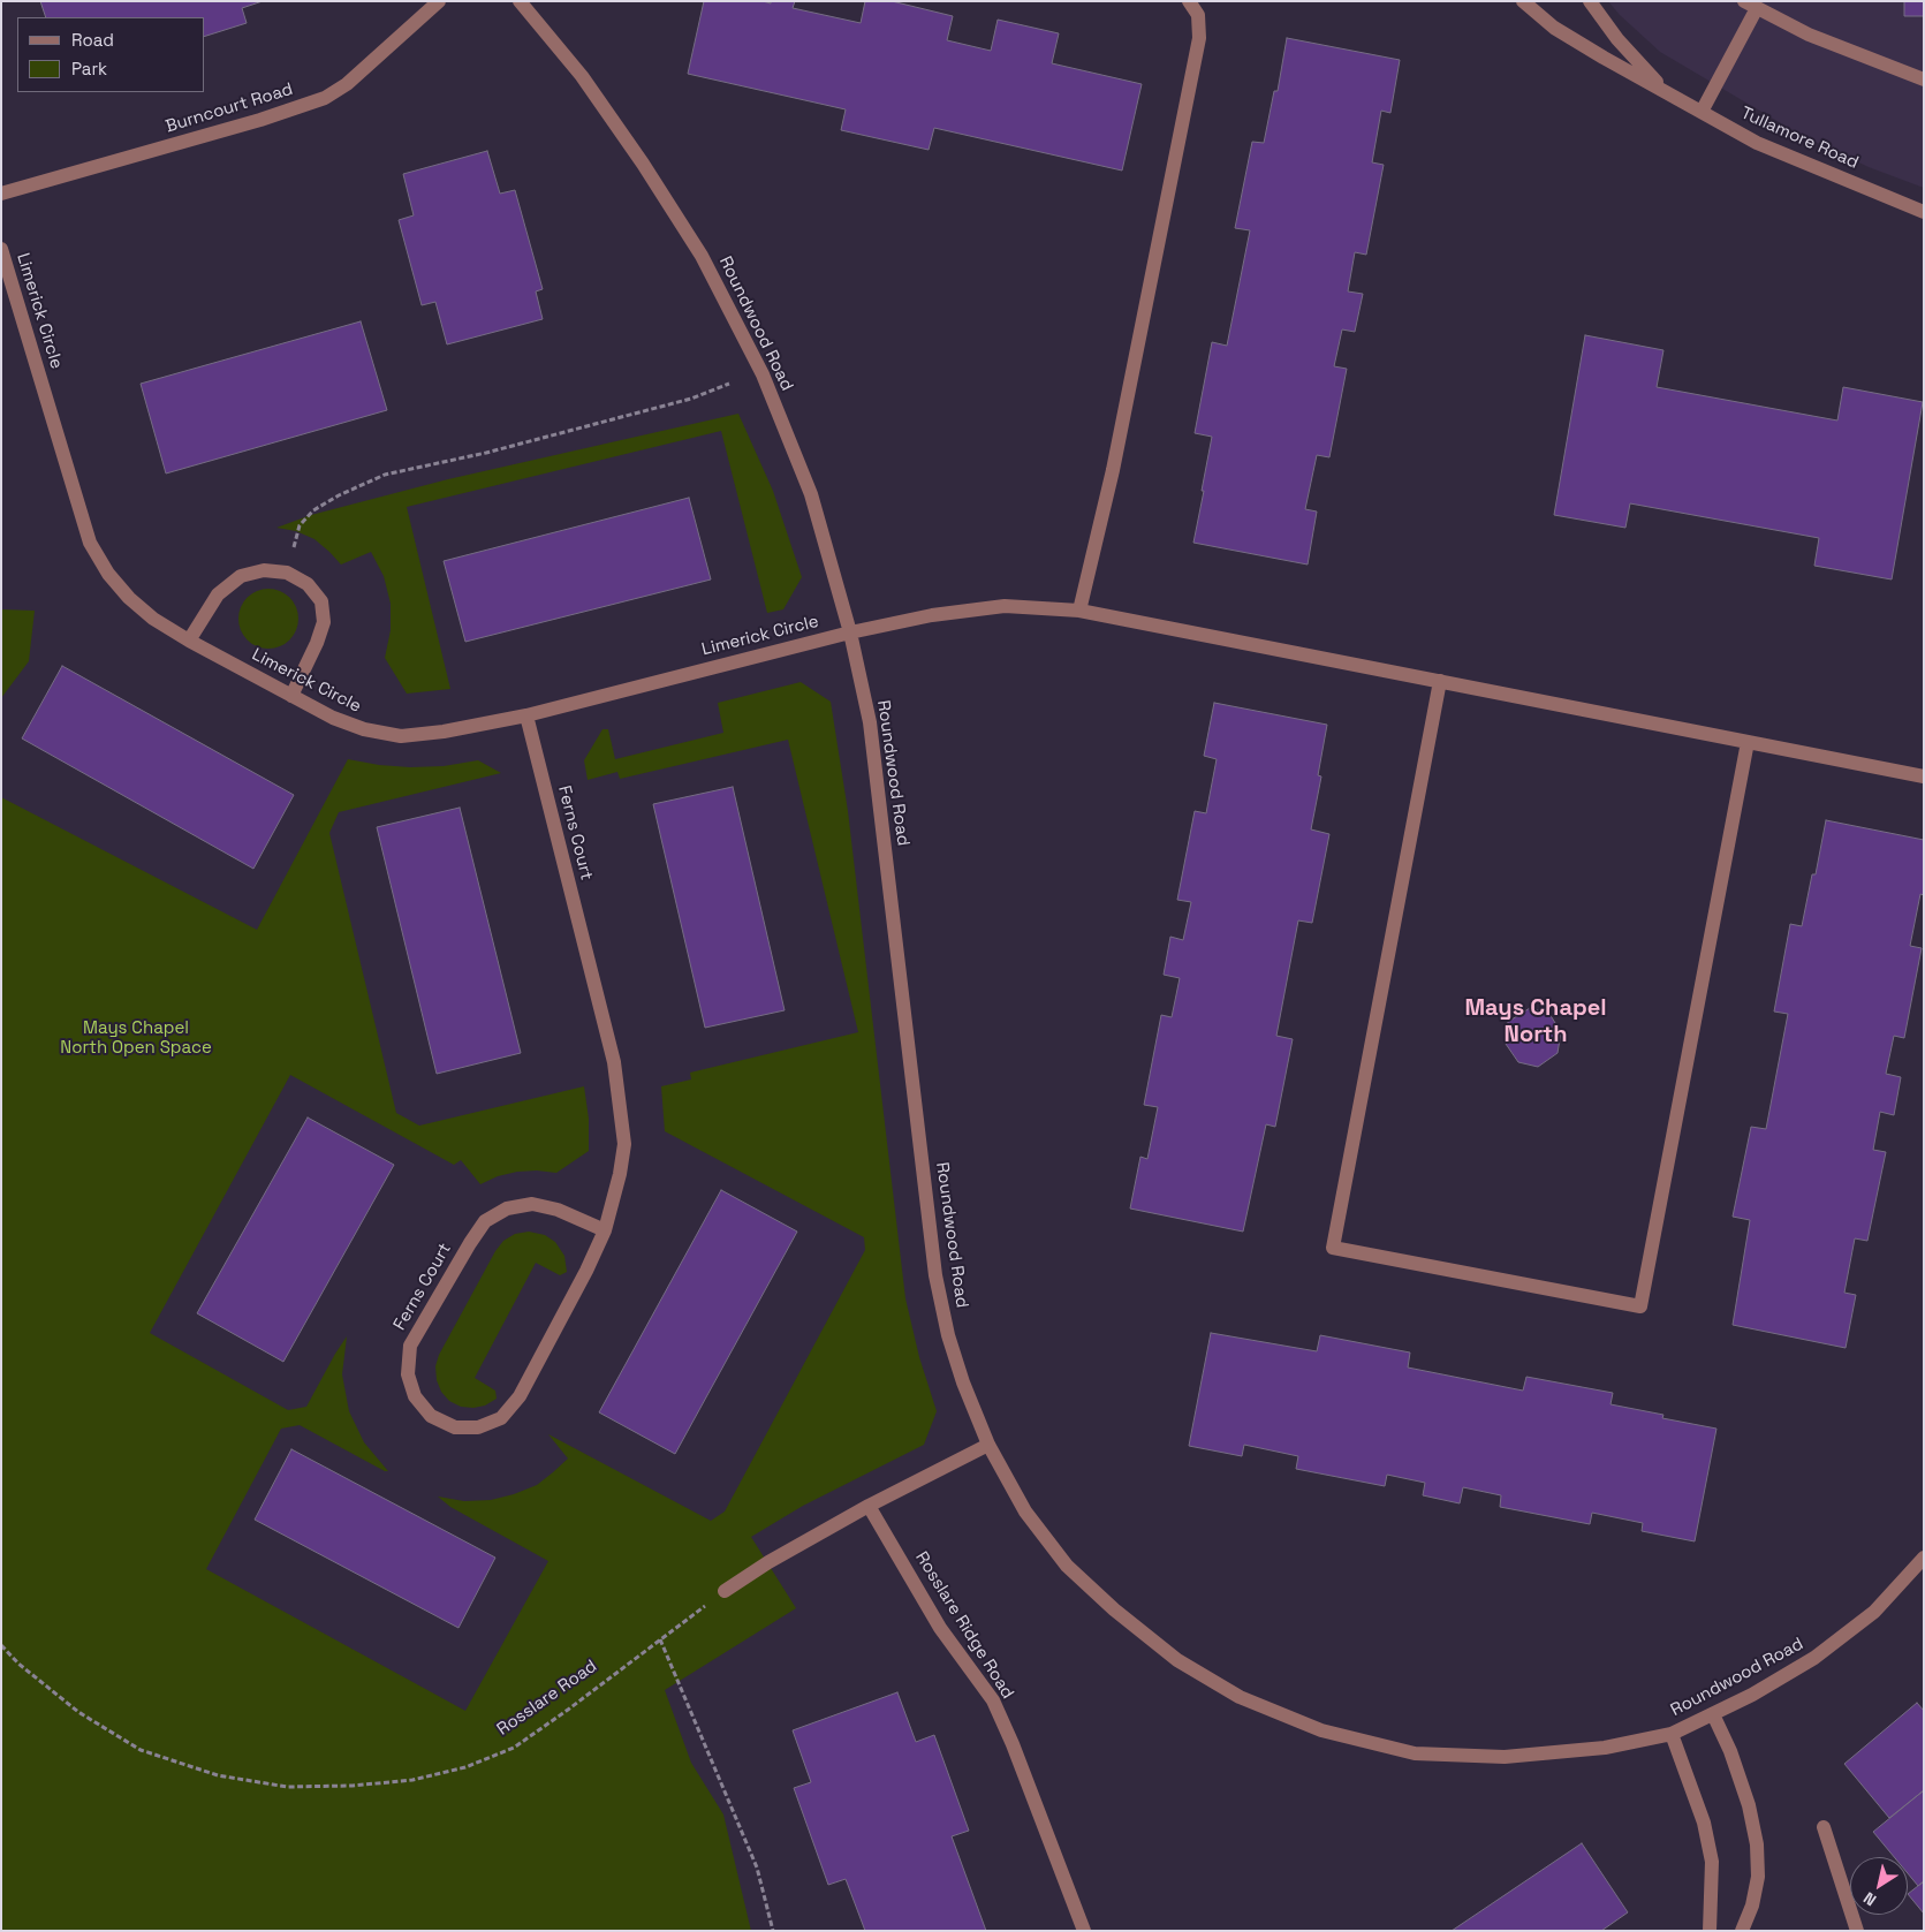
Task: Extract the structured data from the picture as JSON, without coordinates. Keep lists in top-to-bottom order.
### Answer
{
  "streets": {
    "street": [
      "Burncourt Road",
      "Tullamore Road",
      "Limerick Circle",
      "Roundwood Road",
      "Ferns Court",
      "Rosslare Ridge Road"
    ],
    "path": ["Rosslare Road"]
  },
  "crossings": [
    ["Limerick Circle", "Roundwood Road"],
    ["Limerick Circle", "Ferns Court"]
  ],
  "districts": ["Mays Chapel North"],
  "parks": ["Mays Chapel North Open Space"],
  "legend": ["Road", "Park"],
  "north": "bottom left"
}
